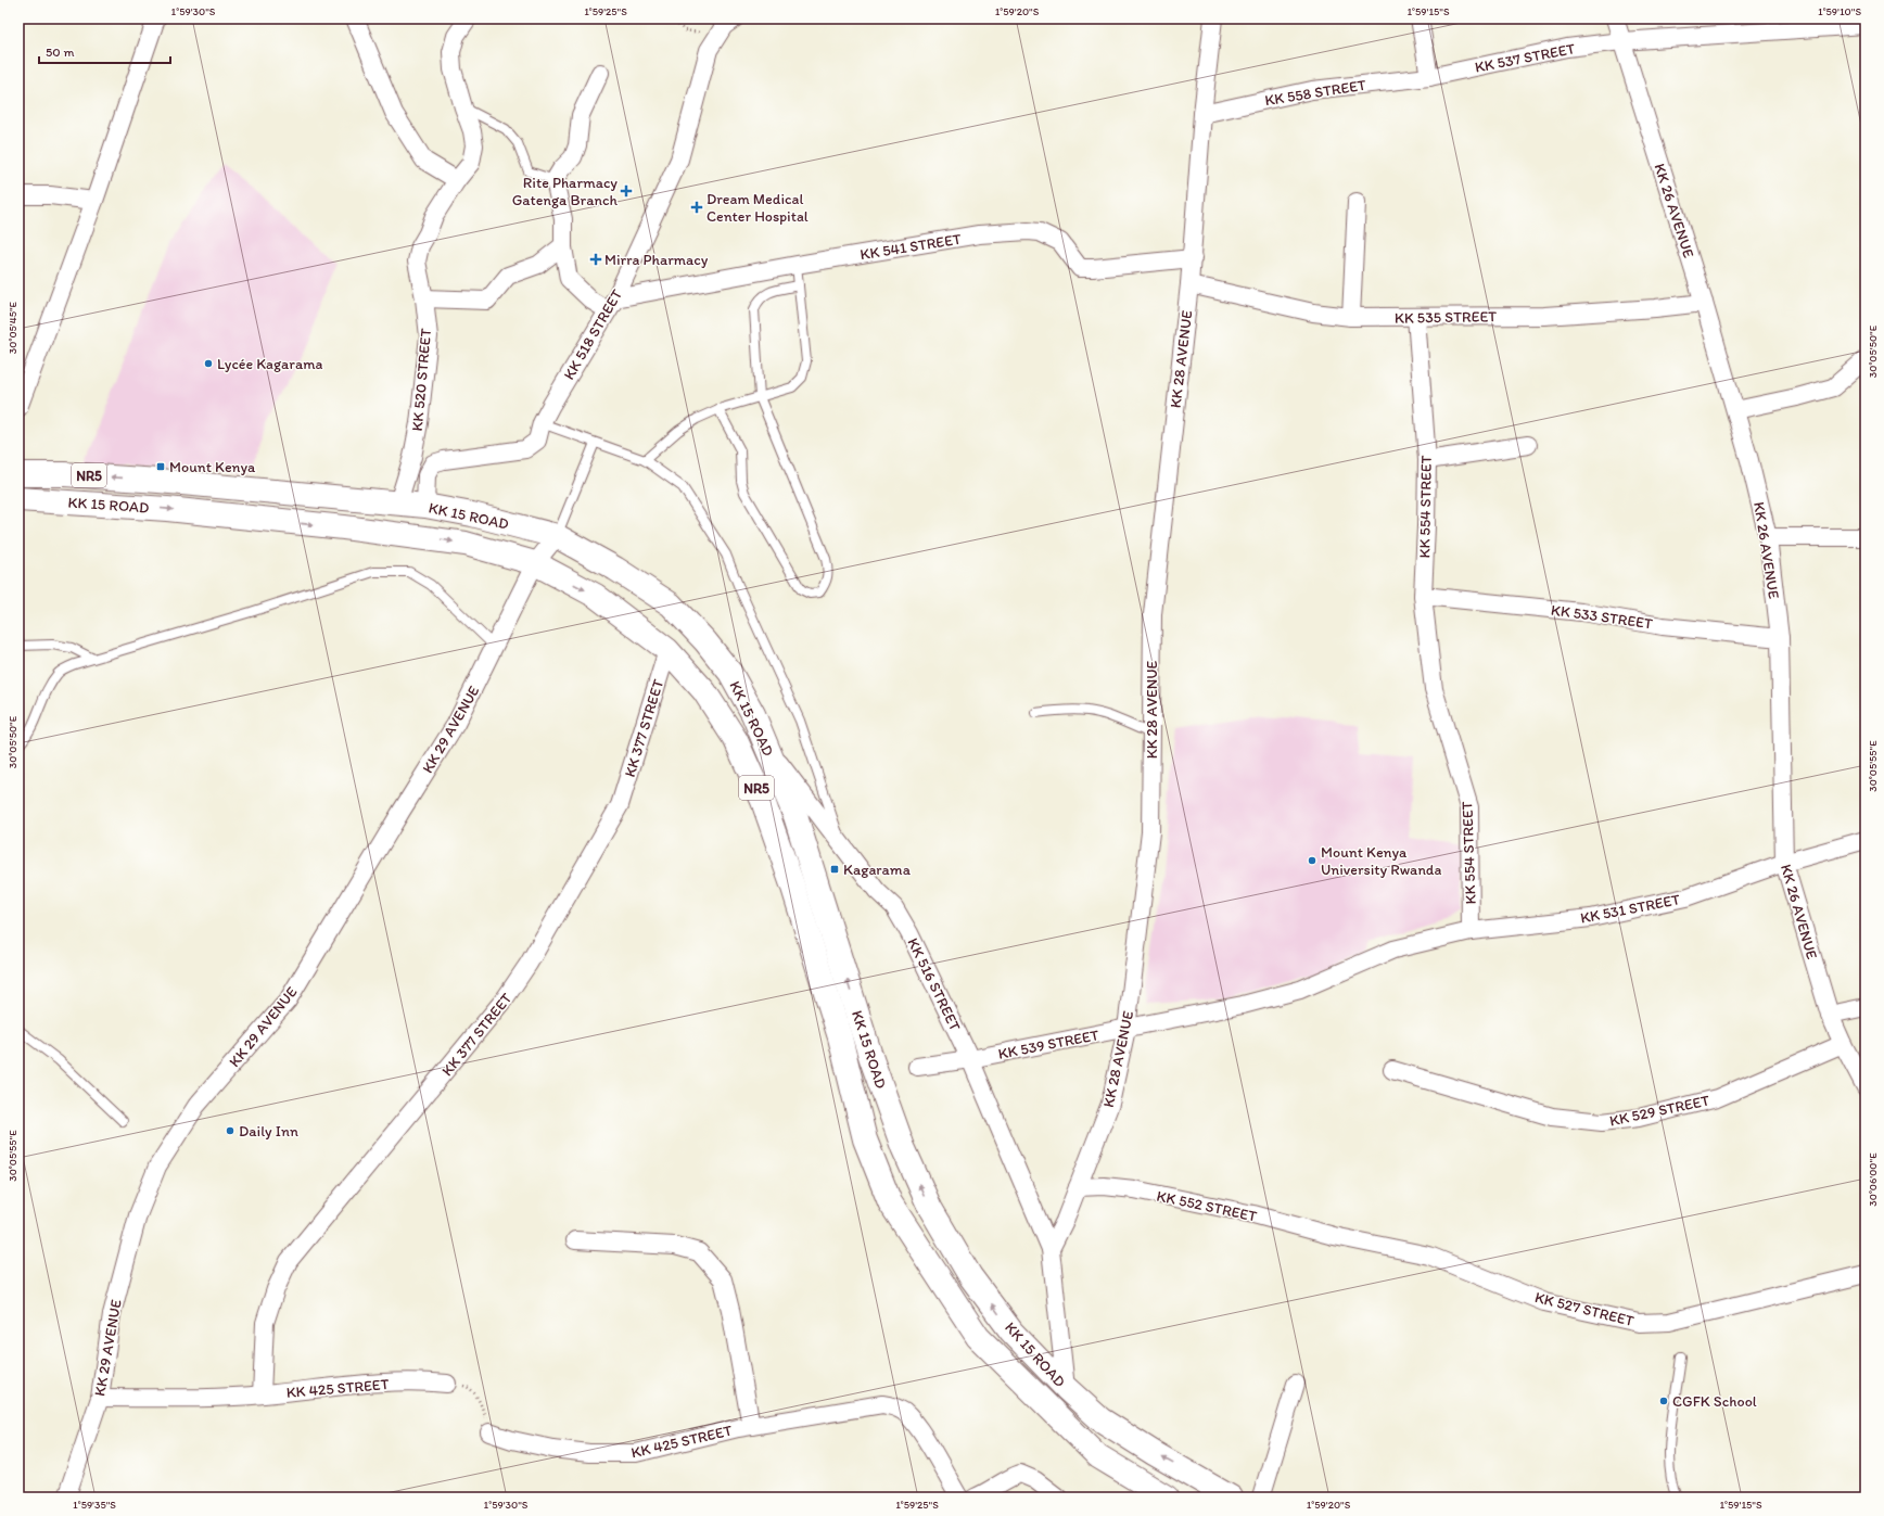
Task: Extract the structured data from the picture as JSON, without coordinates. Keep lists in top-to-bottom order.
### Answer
{
  "streets": {
    "highway": ["NR5", "KK 15 ROAD"],
    "street": [
      "KK 537 STREET",
      "KK 558 STREET",
      "KK 26 AVENUE",
      "KK 541 STREET",
      "KK 535 STREET",
      "KK 518 STREET",
      "KK 28 AVENUE",
      "KK 520 STREET",
      "KK 554 STREET",
      "KK 533 STREET",
      "KK 377 STREET",
      "KK 29 AVENUE",
      "KK 531 STREET",
      "KK 516 STREET",
      "KK 539 STREET",
      "KK 529 STREET",
      "KK 552 STREET",
      "KK 527 STREET",
      "KK 425 STREET"
    ]
  },
  "crossings": [
    ["KK 537 STREET", "KK 558 STREET"],
    ["KK 537 STREET", "KK 26 AVENUE"],
    ["KK 558 STREET", "KK 28 AVENUE"],
    ["KK 26 AVENUE", "KK 535 STREET"],
    ["KK 26 AVENUE", "KK 533 STREET"],
    ["KK 26 AVENUE", "KK 531 STREET"],
    ["KK 26 AVENUE", "KK 529 STREET"],
    ["KK 541 STREET", "KK 518 STREET"],
    ["KK 541 STREET", "KK 28 AVENUE"],
    ["KK 535 STREET", "KK 28 AVENUE"],
    ["KK 535 STREET", "KK 554 STREET"],
    ["KK 518 STREET", "KK 15 ROAD"],
    ["KK 28 AVENUE", "KK 516 STREET"],
    ["KK 28 AVENUE", "KK 539 STREET"],
    ["KK 28 AVENUE", "KK 552 STREET"],
    ["KK 520 STREET", "KK 15 ROAD"],
    ["KK 15 ROAD", "KK 377 STREET"],
    ["KK 15 ROAD", "KK 29 AVENUE"],
    ["KK 15 ROAD", "KK 516 STREET"],
    ["KK 554 STREET", "KK 533 STREET"],
    ["KK 554 STREET", "KK 531 STREET"],
    ["KK 377 STREET", "KK 425 STREET"],
    ["KK 29 AVENUE", "KK 425 STREET"],
    ["KK 516 STREET", "KK 539 STREET"],
    ["KK 552 STREET", "KK 527 STREET"]
  ],
  "places": {
    "health": ["Rite Pharmacy Gatenga Branch", "Dream Medical Center Hospital", "Mirra Pharmacy"],
    "other": [
      "Lycée Kagarama",
      "Mount Kenya University Rwanda",
      "Daily Inn",
      "CGFK School"
    ],
    "transit": ["Mount Kenya", "Kagarama"]
  },
  "scale_bar": "50 m",
  "coordinates": [
    "1°59'30\"S",
    "1°59'25\"S",
    "1°59'20\"S",
    "1°59'15\"S",
    "1°59'10\"S",
    "30°05'45\"E",
    "30°05'50\"E",
    "30°05'55\"E",
    "30°06'00\"E",
    "1°59'35\"S"
  ]
}
